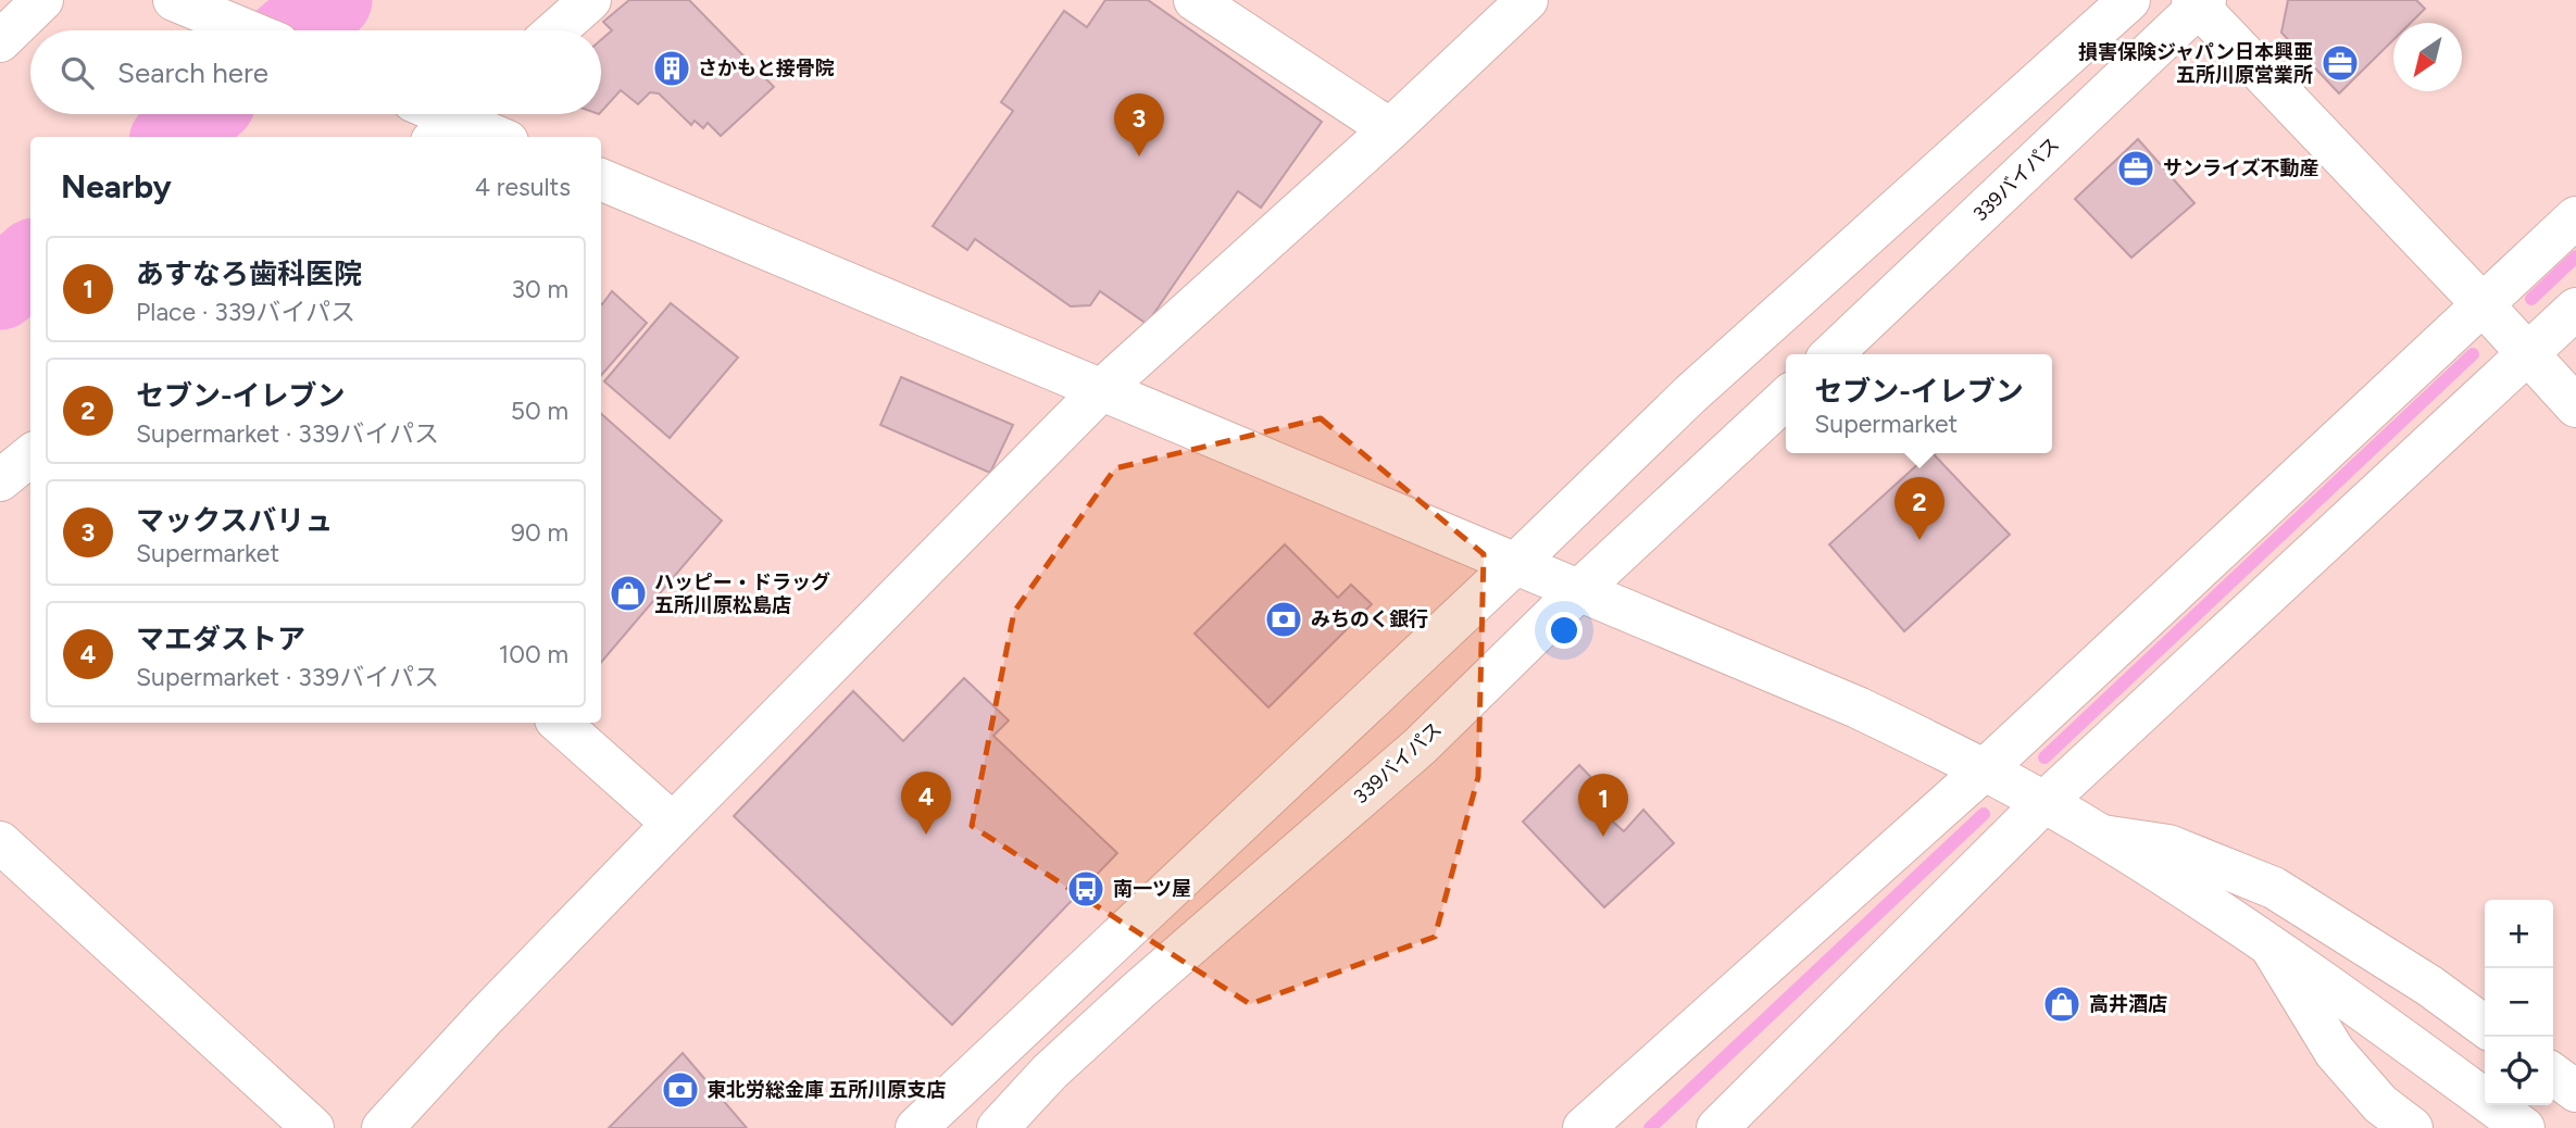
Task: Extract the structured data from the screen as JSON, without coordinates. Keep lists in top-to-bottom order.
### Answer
{
  "streets": {
    "street": ["339バイパス"]
  },
  "places": {
    "office": ["損害保険ジャパン日本興亜 五所川原営業所", "サンライズ不動産"],
    "building": ["さかもと接骨院"],
    "shop": ["ハッピー・ドラッグ 五所川原松島店", "高井酒店"],
    "bank": ["みちのく銀行", "東北労総金庫 五所川原支店"],
    "bus stop": ["南一ツ屋"]
  },
  "north": "bottom left",
  "page": {
    "search": "Search here",
    "pins": [
      "3",
      "2",
      "4",
      "1"
    ],
    "heading": ["Nearby", "4 results"],
    "list": [
      {
        "mark": "1",
        "name": "あすなろ歯科医院",
        "note": "Place · 339バイパス",
        "value": "30 m"
      },
      {
        "mark": "2",
        "name": "セブン-イレブン",
        "note": "Supermarket · 339バイパス",
        "value": "50 m"
      },
      {
        "mark": "3",
        "name": "マックスバリュ",
        "note": "Supermarket",
        "value": "90 m"
      },
      {
        "mark": "4",
        "name": "マエダストア",
        "note": "Supermarket · 339バイパス",
        "value": "100 m"
      }
    ],
    "popup": ["セブン-イレブン", "Supermarket"],
    "map_buttons": ["+", "−"]
  }
}
